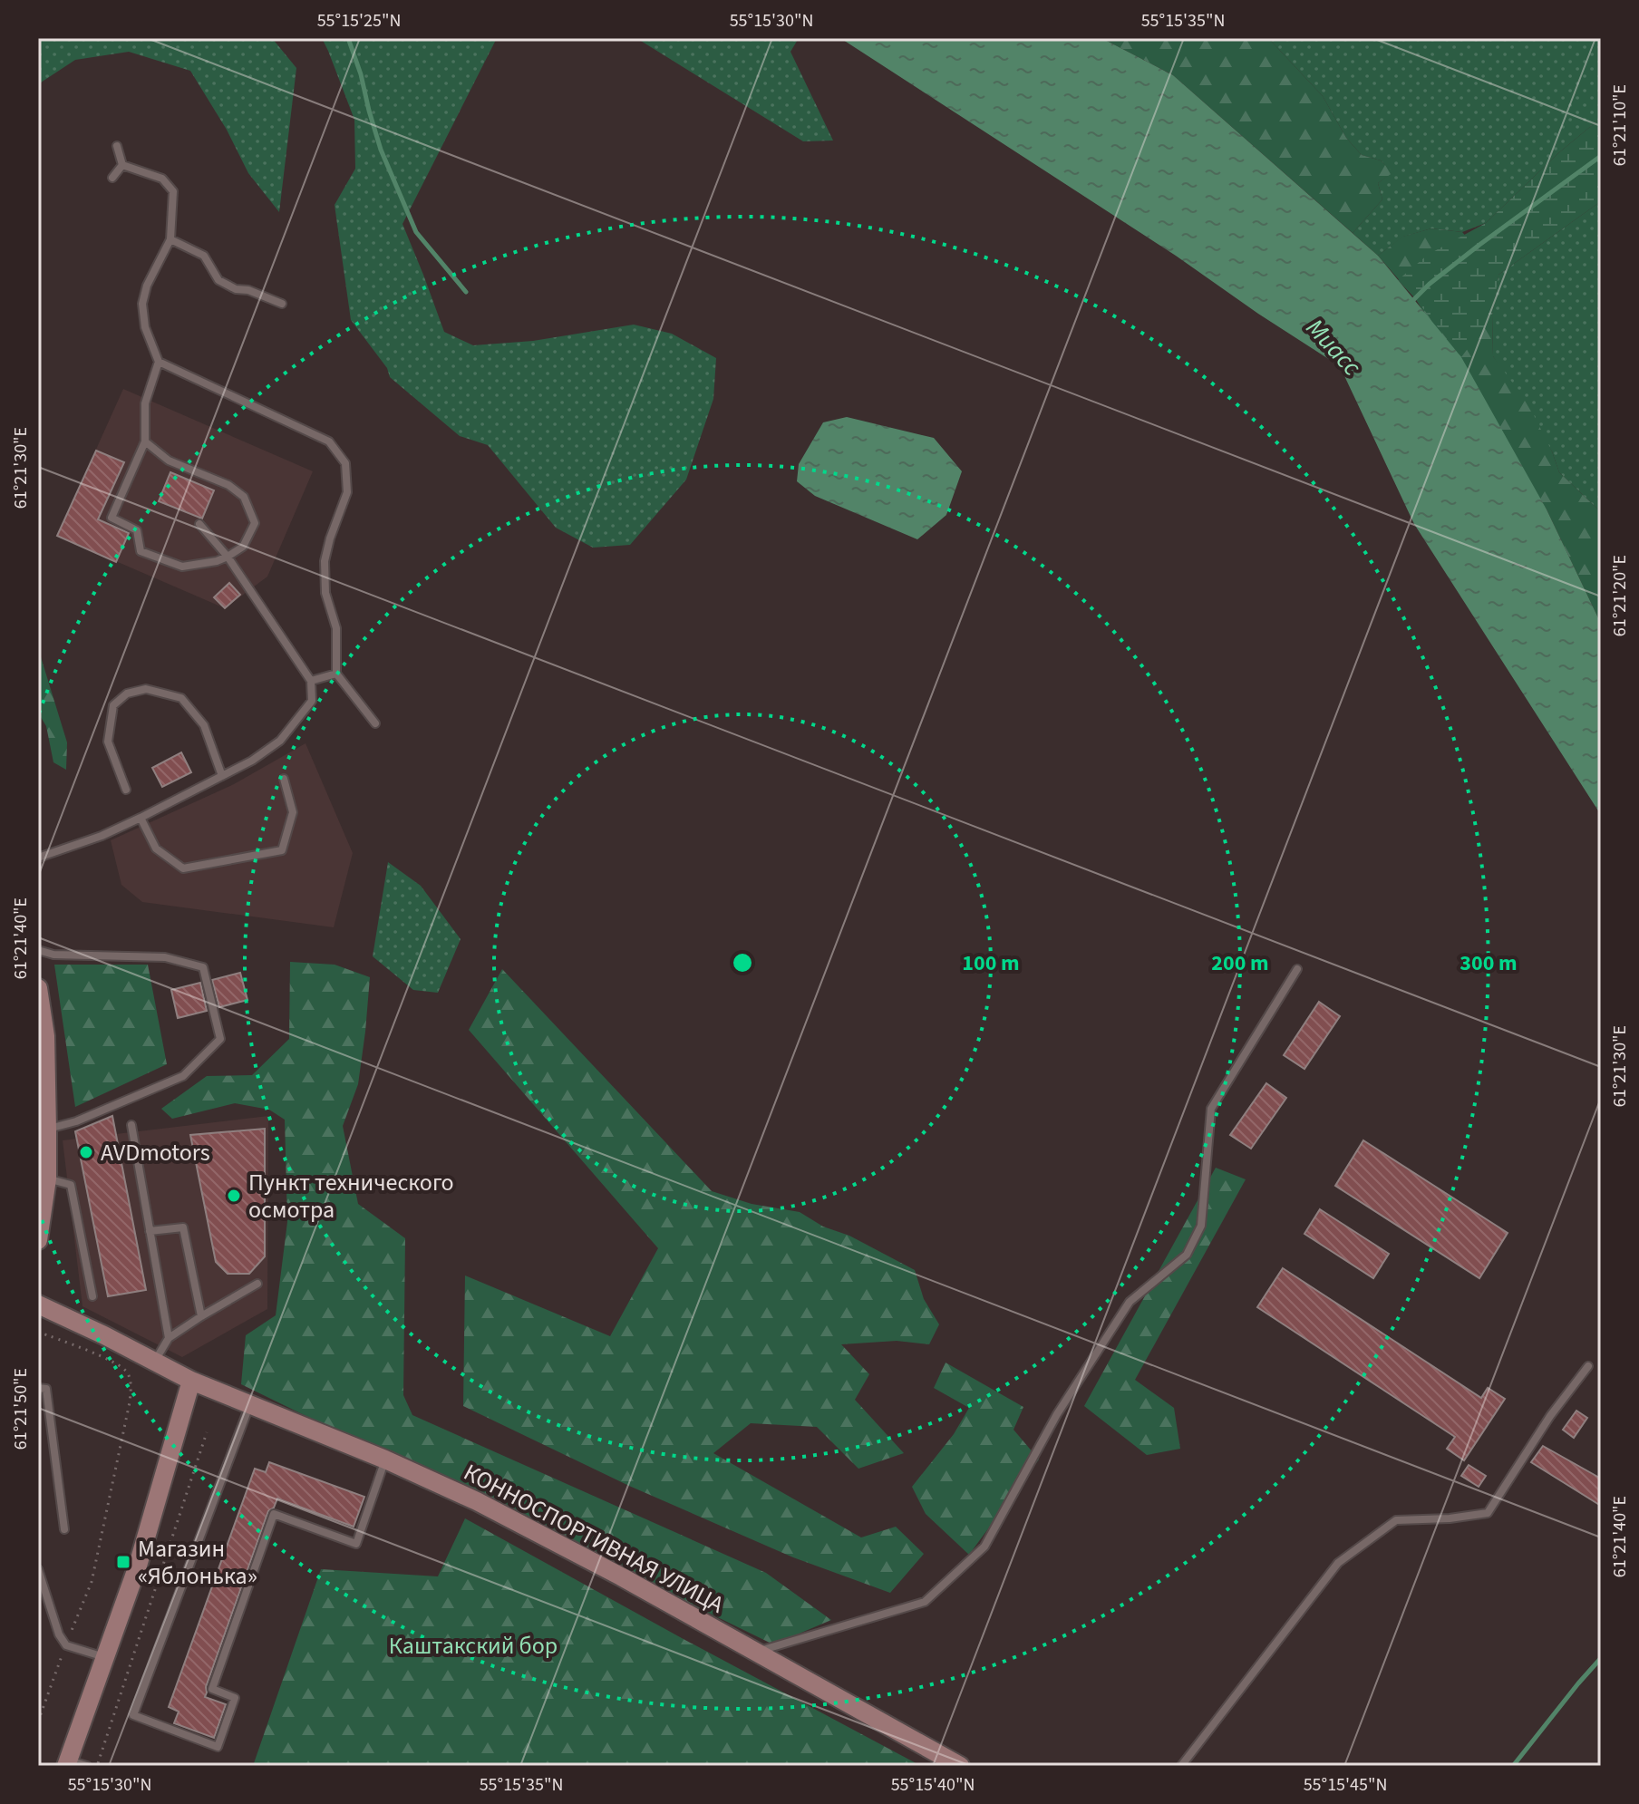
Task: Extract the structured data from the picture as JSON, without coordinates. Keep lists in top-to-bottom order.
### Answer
{
  "streets": {
    "main road": ["КОННОСПОРТИВНАЯ УЛИЦА"]
  },
  "water": ["Миасс"],
  "parks": ["Каштакский бор"],
  "places": {
    "other": ["AVDmotors", "Пункт технического осмотра"],
    "transit": ["Магазин «Яблонька»"]
  },
  "coordinates": [
    "55°15'25\"N",
    "55°15'30\"N",
    "55°15'35\"N",
    "61°21'10\"E",
    "61°21'30\"E",
    "61°21'20\"E",
    "61°21'40\"E",
    "61°21'50\"E",
    "55°15'40\"N",
    "55°15'45\"N"
  ],
  "rings": ["100 m", "200 m", "300 m"]
}
